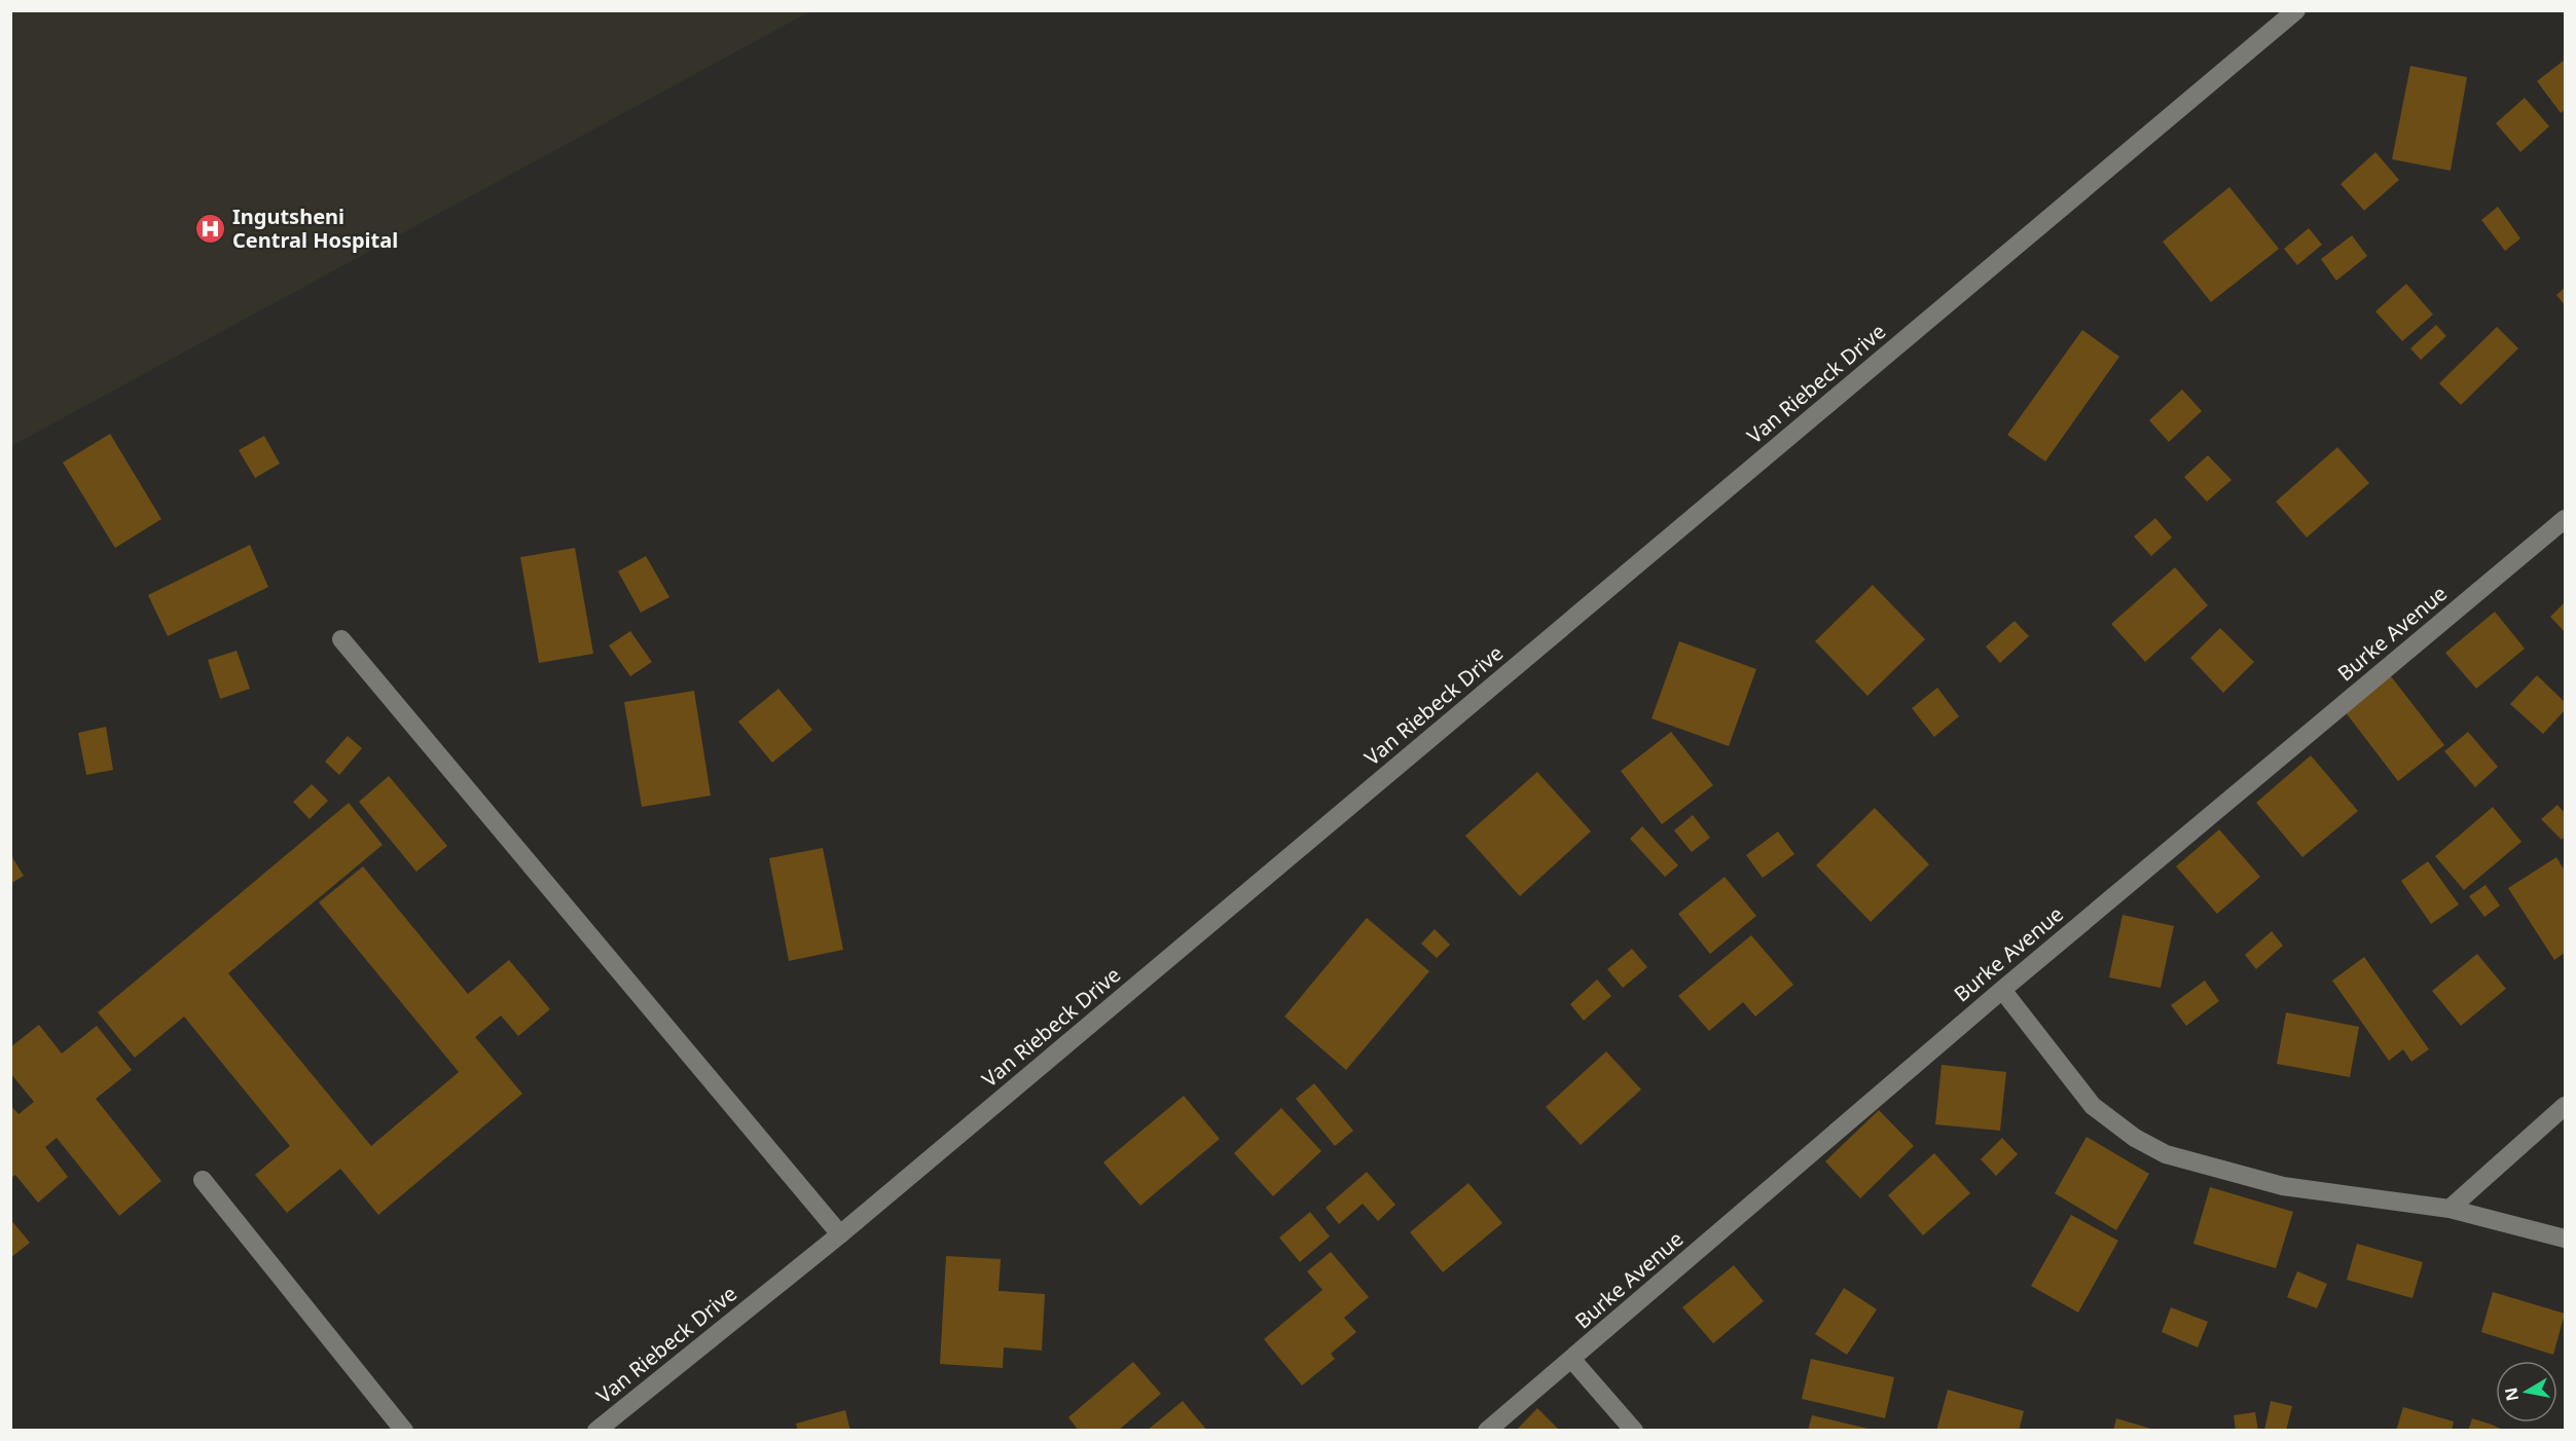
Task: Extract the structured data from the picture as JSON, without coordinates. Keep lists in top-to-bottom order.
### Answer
{
  "streets": {
    "street": ["Van Riebeck Drive", "Burke Avenue"]
  },
  "places": {
    "hospital": ["Ingutsheni Central Hospital"]
  },
  "north": "left"
}
